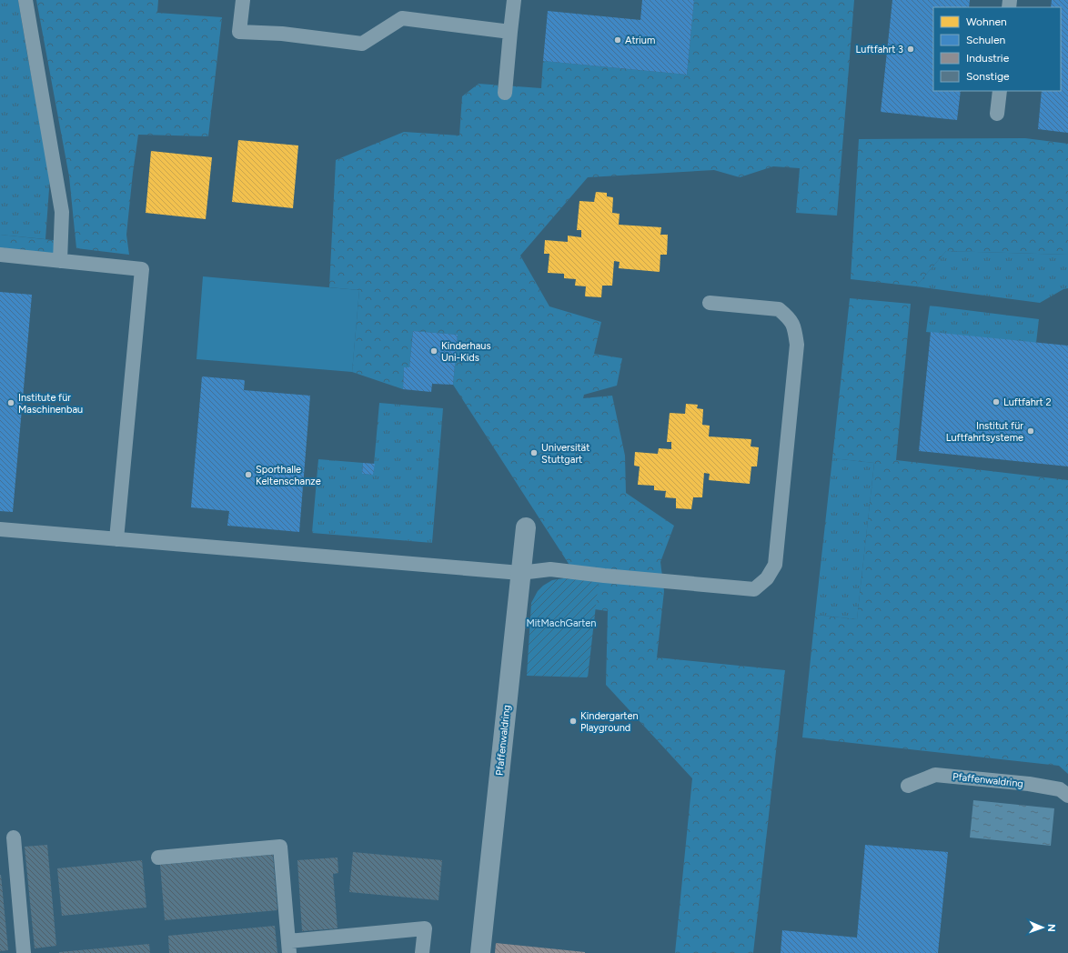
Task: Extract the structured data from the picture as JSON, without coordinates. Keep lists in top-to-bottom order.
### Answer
{
  "streets": {
    "street": ["Pfaffenwaldring"]
  },
  "parks": ["MitMachGarten"],
  "places": [
    "Atrium",
    "Luftfahrt 3",
    "Kinderhaus Uni-Kids",
    "Luftfahrt 2",
    "Institute für Maschinenbau",
    "Institut für Luftfahrtsysteme",
    "Universität Stuttgart",
    "Sporthalle Keltenschanze",
    "Kindergarten Playground"
  ],
  "legend": [
    "Wohnen",
    "Schulen",
    "Industrie",
    "Sonstige"
  ],
  "north": "right"
}
